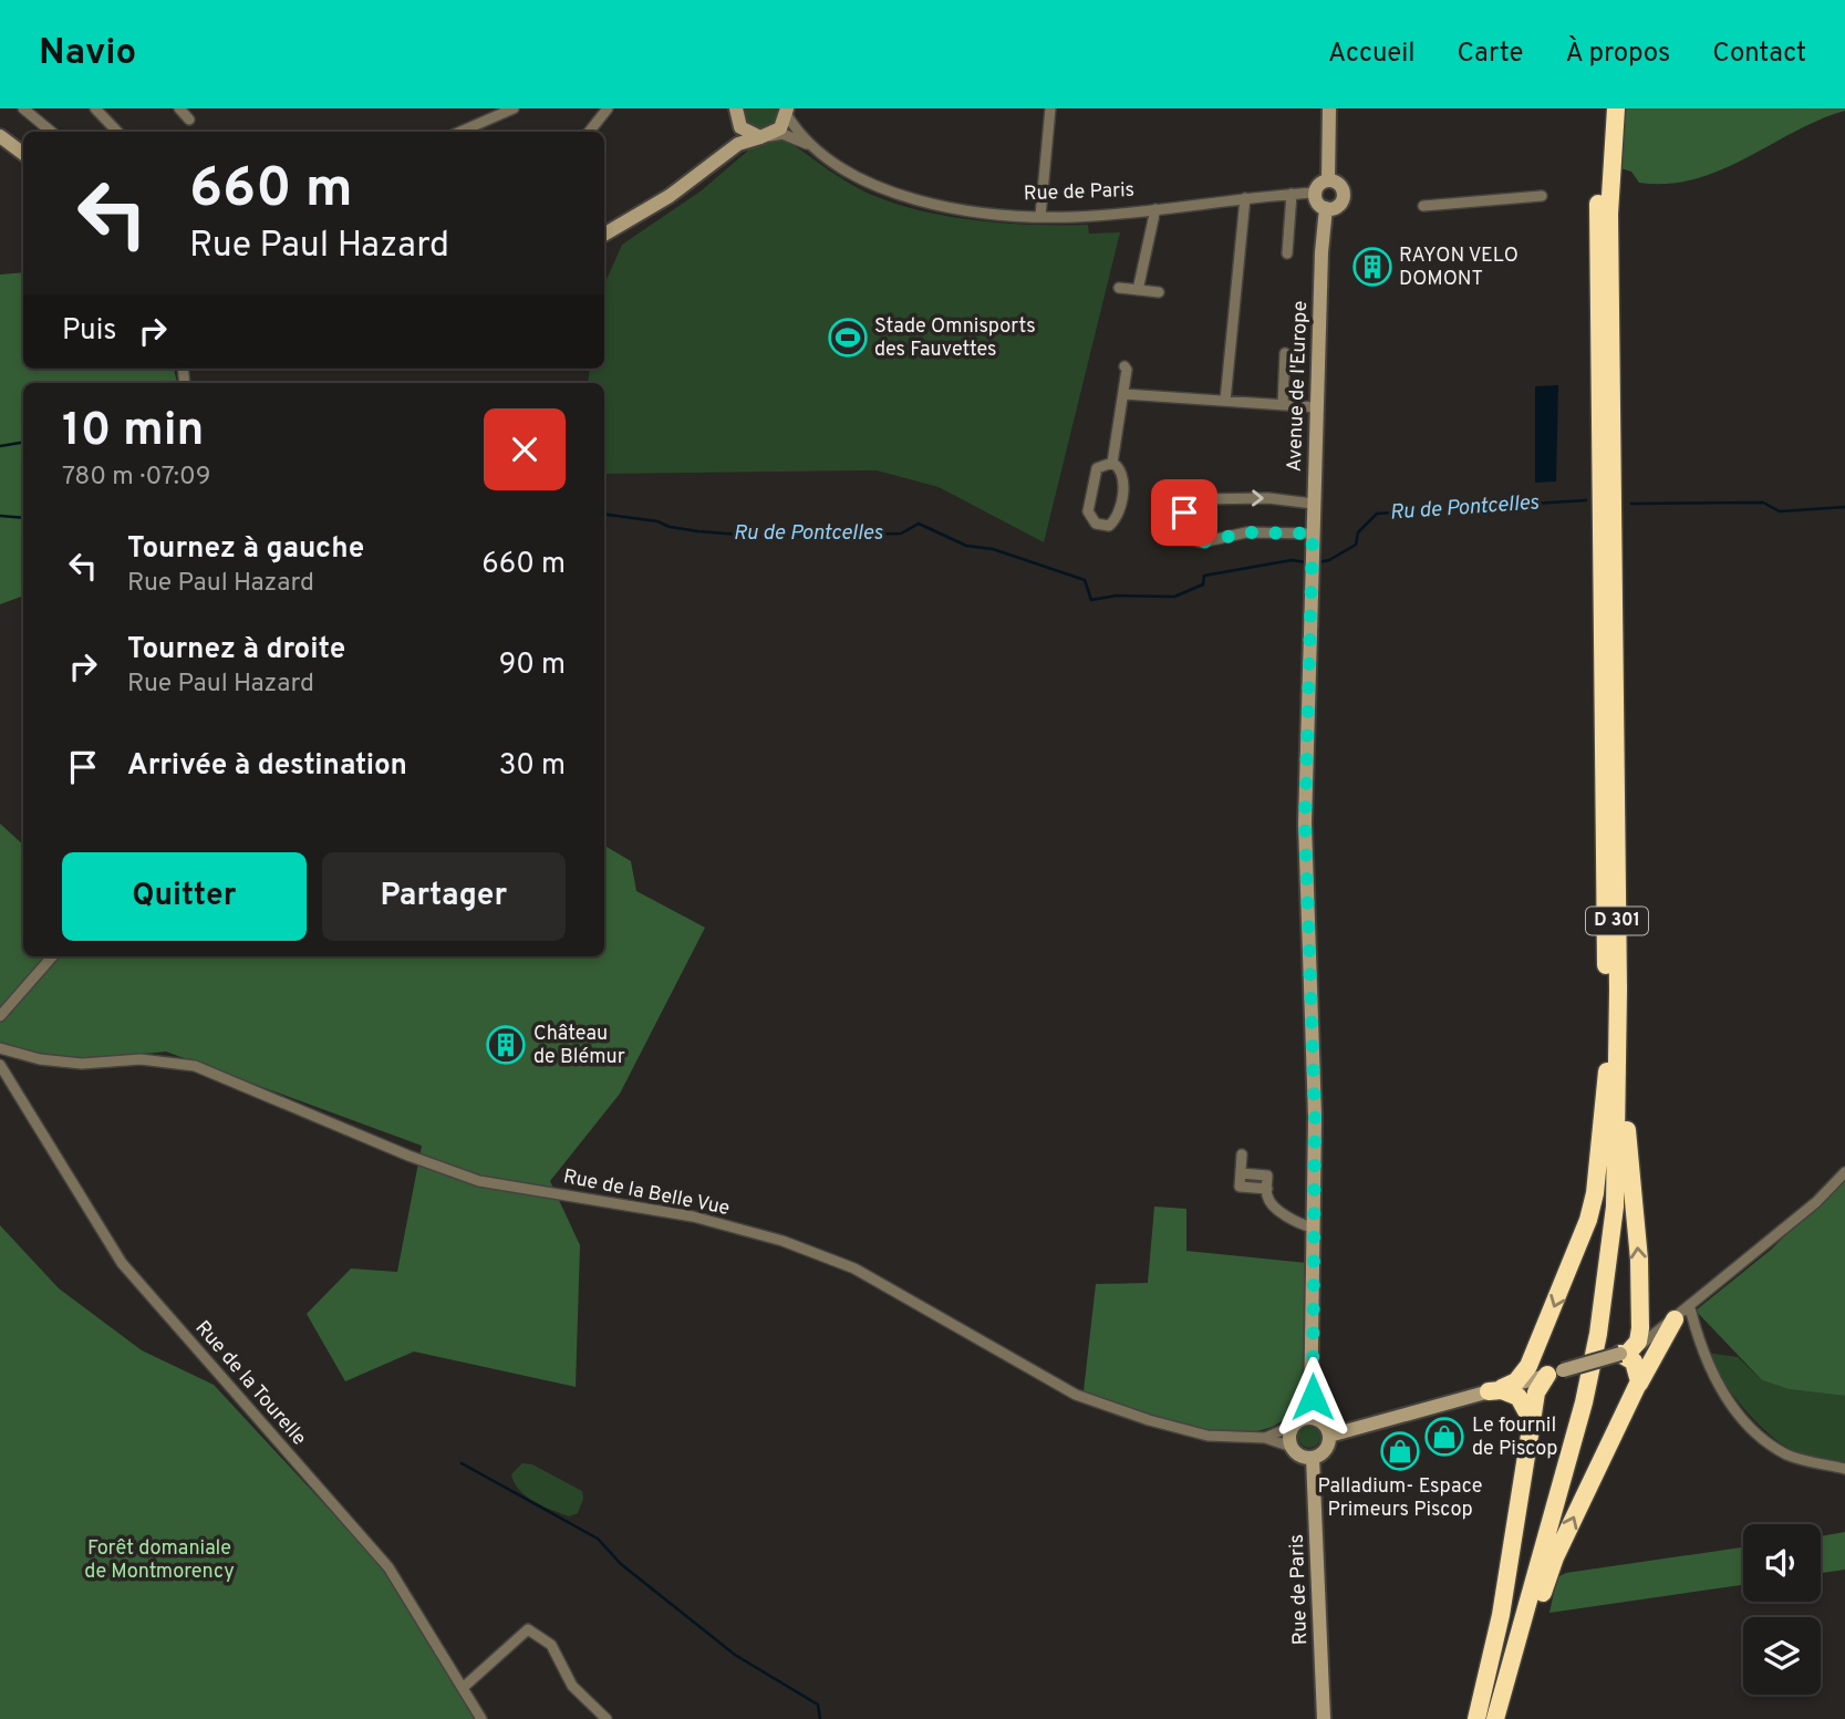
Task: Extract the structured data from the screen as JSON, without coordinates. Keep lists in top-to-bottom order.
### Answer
{
  "streets": {
    "highway": ["D 301"],
    "street": [
      "Rue de Paris",
      "Avenue de l'Europe",
      "Rue de la Belle Vue",
      "Rue de la Tourelle"
    ]
  },
  "crossings": [
    ["Rue de Paris", "Avenue de l'Europe"],
    ["Rue de Paris", "Rue de la Belle Vue"]
  ],
  "water": ["Ru de Pontcelles"],
  "parks": ["Forêt domaniale de Montmorency"],
  "places": {
    "building": ["RAYON VELO DOMONT", "Château de Blémur"],
    "sports": ["Stade Omnisports des Fauvettes"],
    "shop": ["Le fournil de Piscop", "Palladium- Espace Primeurs Piscop"]
  },
  "page": {
    "header": "Navio",
    "nav": [
      "Accueil",
      "Carte",
      "À propos",
      "Contact"
    ],
    "turn": ["660 m", "Rue Paul Hazard"],
    "then": "Puis",
    "heading": ["10 min", "780 m · 07:09"],
    "list": [
      {
        "name": "Tournez à gauche",
        "note": "Rue Paul Hazard",
        "value": "660 m"
      },
      {
        "name": "Tournez à droite",
        "note": "Rue Paul Hazard",
        "value": "90 m"
      },
      {
        "name": "Arrivée à destination",
        "value": "30 m"
      }
    ],
    "buttons": ["Quitter", "Partager"]
  }
}
